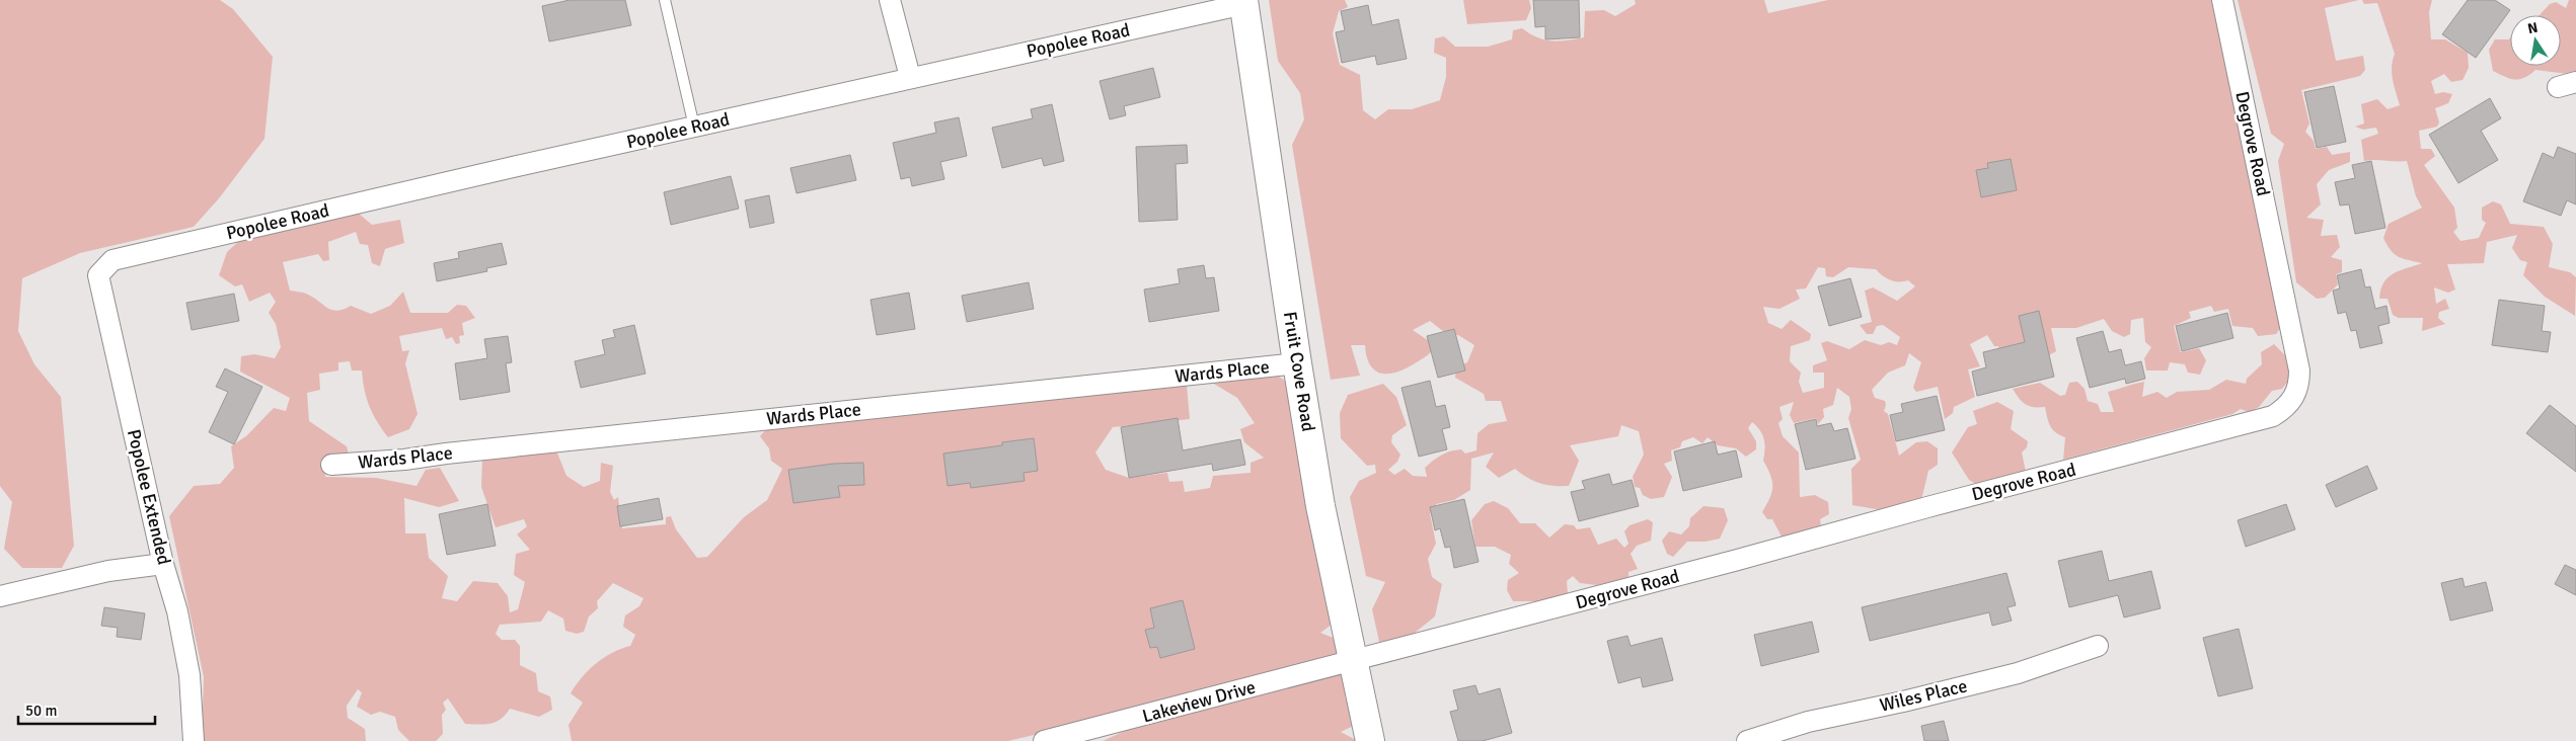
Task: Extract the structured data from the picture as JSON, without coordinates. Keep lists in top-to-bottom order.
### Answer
{
  "streets": {
    "street": [
      "Popolee Road",
      "Degrove Road",
      "Wards Place",
      "Fruit Cove Road",
      "Popolee Extended",
      "Wiles Place",
      "Lakeview Drive"
    ]
  },
  "crossings": [
    ["Popolee Road", "Fruit Cove Road"],
    ["Popolee Road", "Popolee Extended"],
    ["Degrove Road", "Fruit Cove Road"],
    ["Degrove Road", "Lakeview Drive"],
    ["Wards Place", "Fruit Cove Road"],
    ["Fruit Cove Road", "Lakeview Drive"]
  ],
  "scale_bar": "50 m",
  "north": "top"
}
